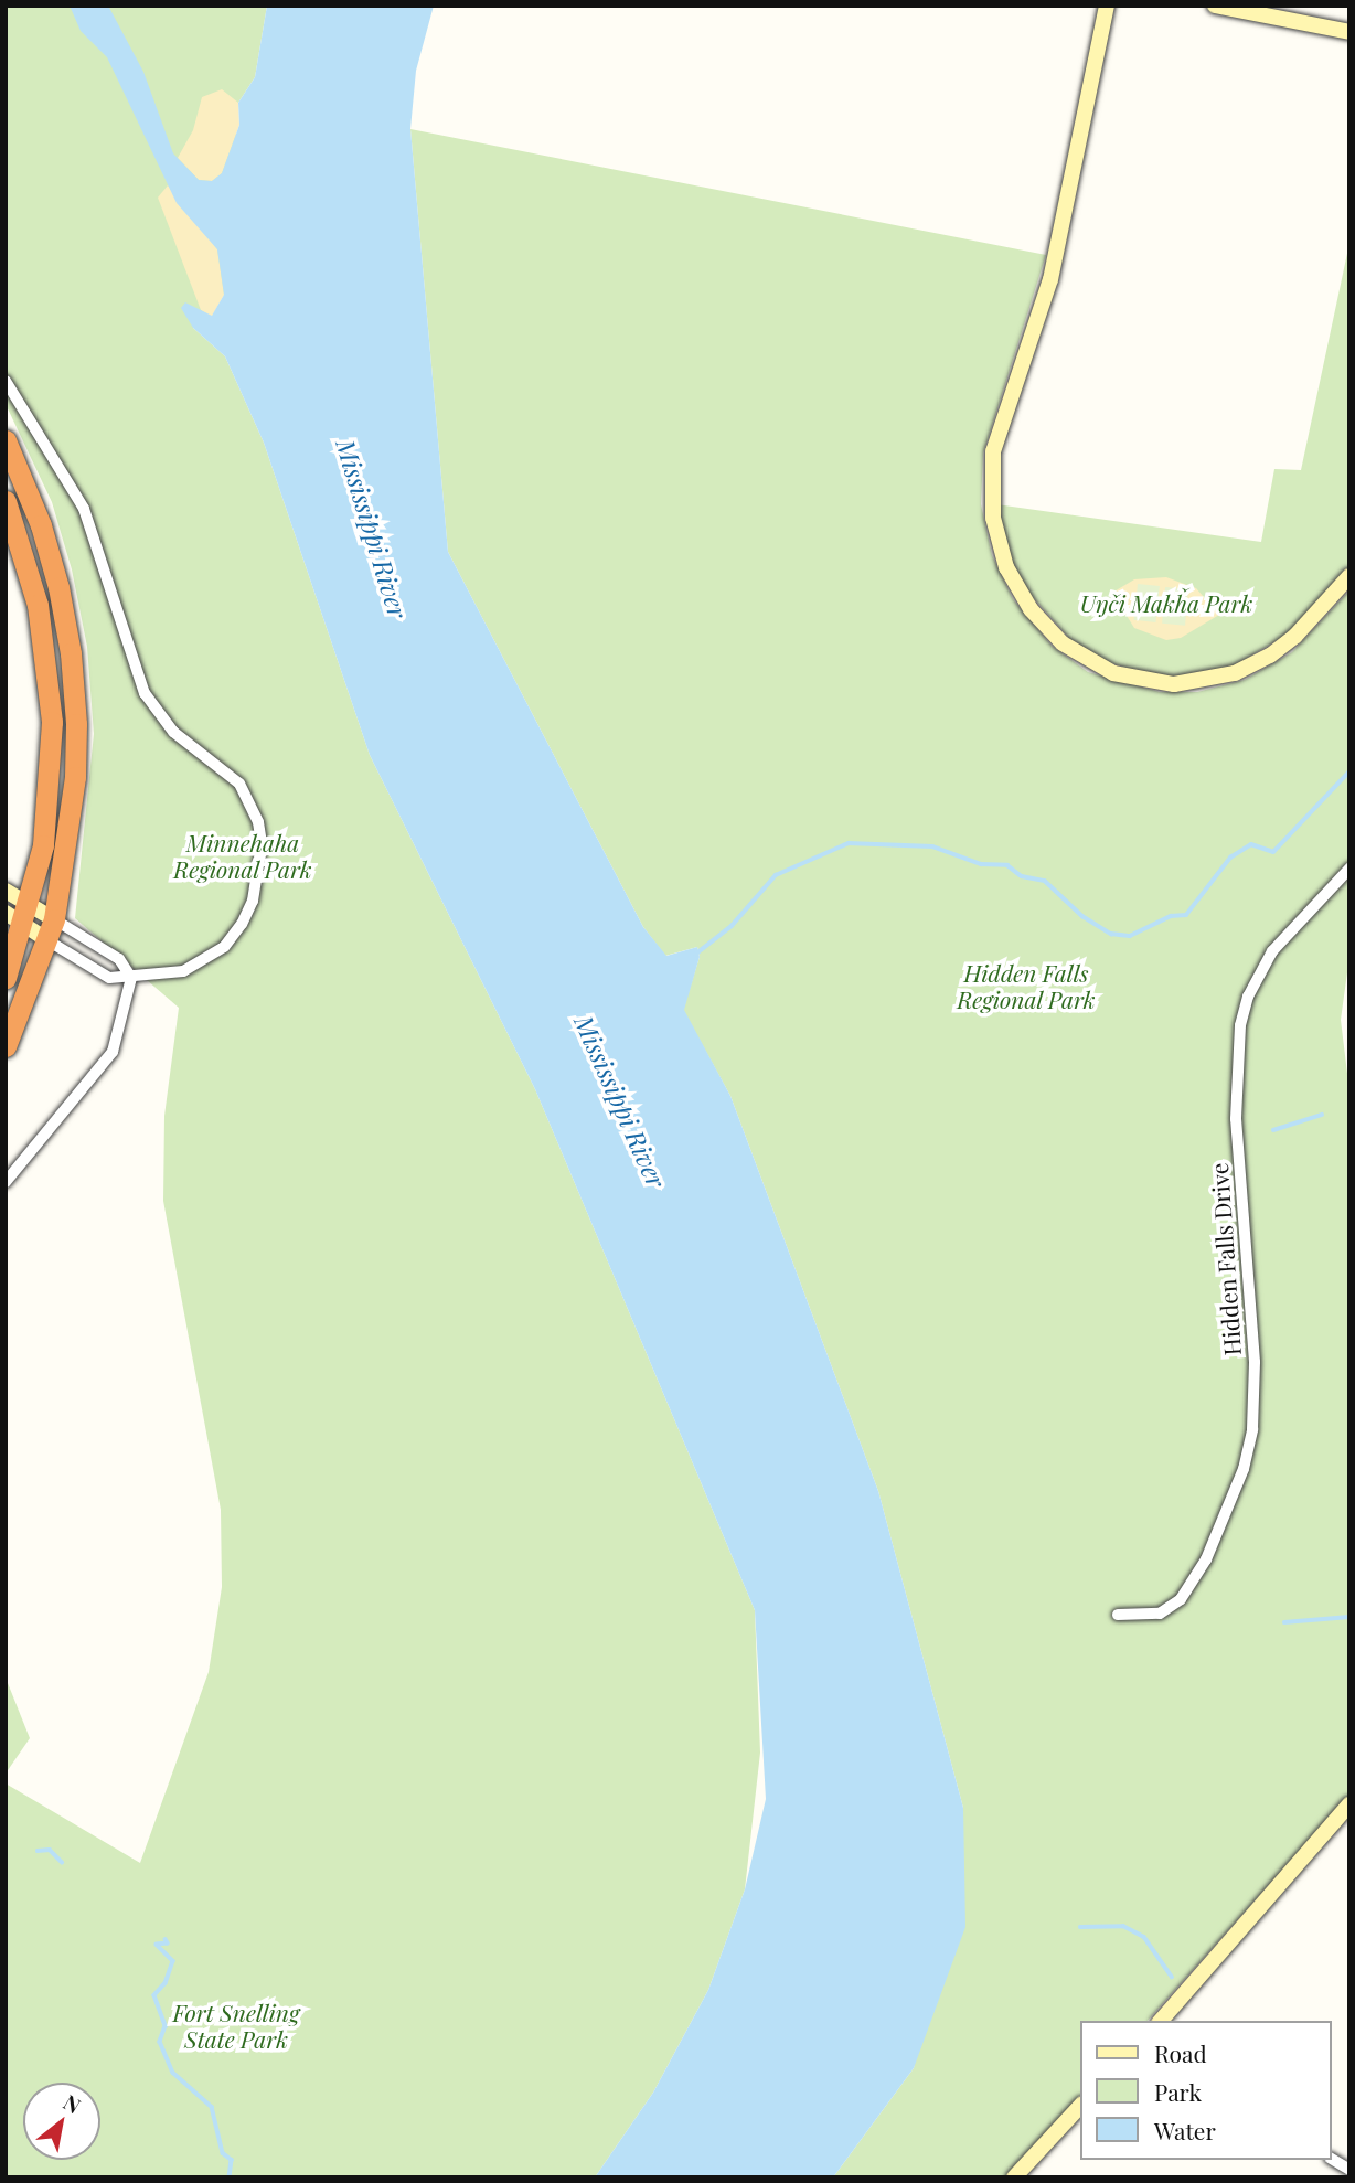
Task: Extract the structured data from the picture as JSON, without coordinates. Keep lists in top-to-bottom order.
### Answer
{
  "streets": {
    "street": ["Hidden Falls Drive"]
  },
  "water": ["Mississippi River"],
  "parks": [
    "Uŋči Makȟa Park",
    "Minnehaha Regional Park",
    "Hidden Falls Regional Park",
    "Fort Snelling State Park"
  ],
  "legend": ["Road", "Park", "Water"],
  "north": "top right"
}
